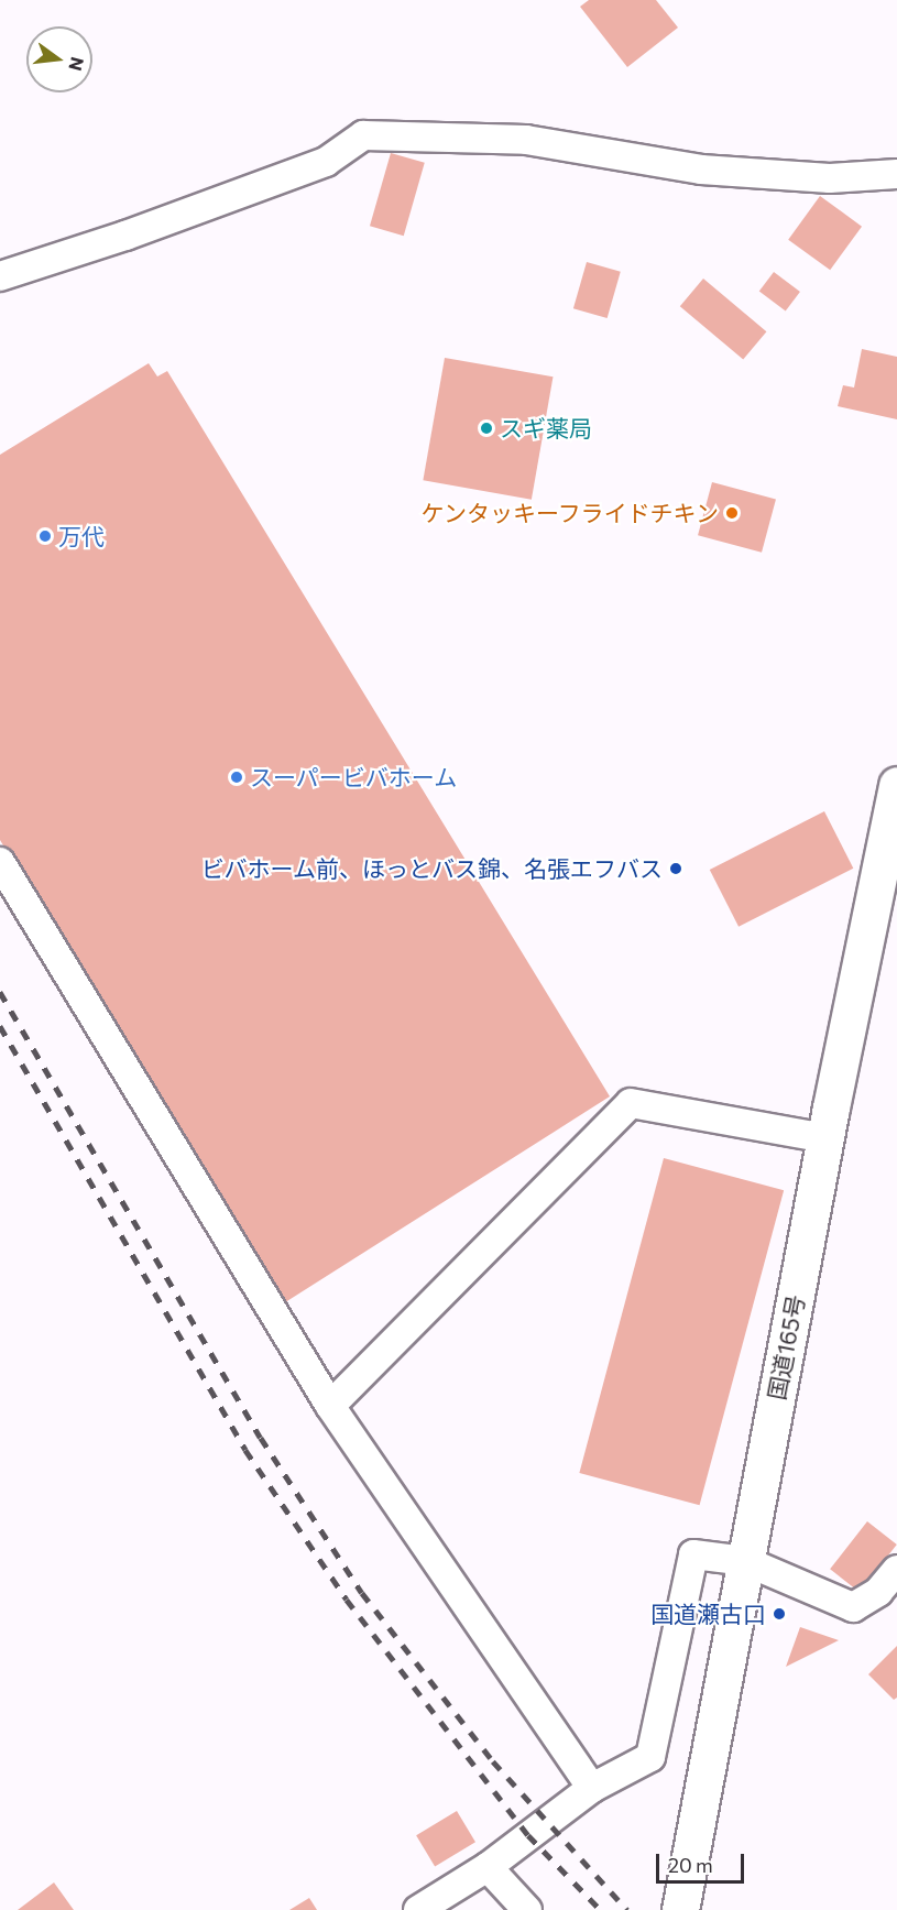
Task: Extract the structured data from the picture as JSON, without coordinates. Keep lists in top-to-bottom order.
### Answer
{
  "streets": {
    "highway": ["国道165号"]
  },
  "places": [
    "スギ薬局",
    "ケンタッキーフライドチキン",
    "万代",
    "スーパービバホーム",
    "ビバホーム前、ほっとバス錦、名張エフバス",
    "国道瀬古口"
  ],
  "scale_bar": "20 m",
  "north": "right"
}
